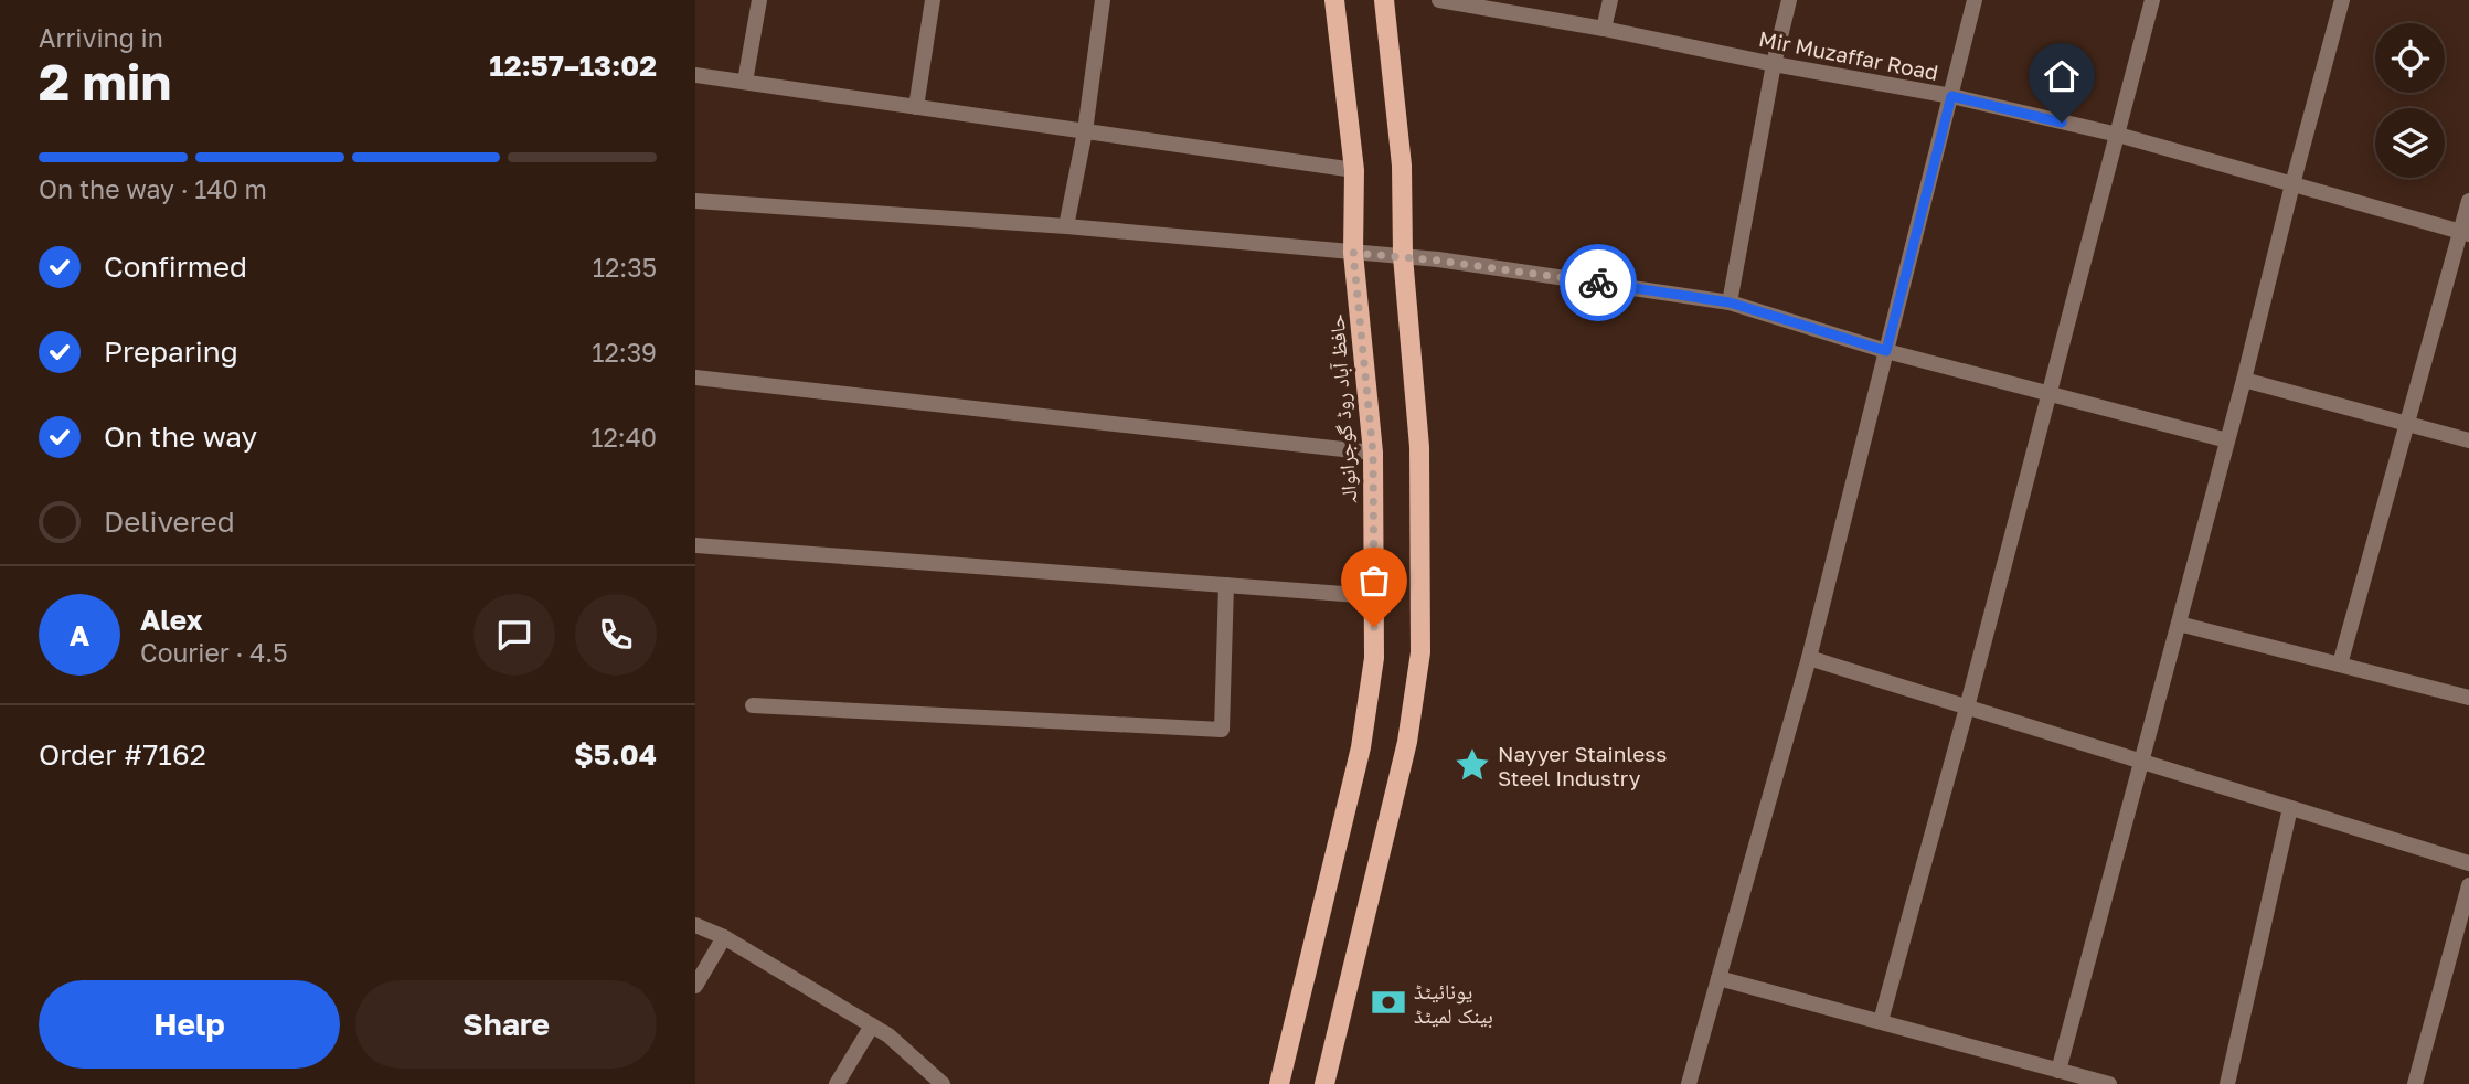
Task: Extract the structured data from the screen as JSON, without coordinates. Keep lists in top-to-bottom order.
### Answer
{
  "streets": {
    "main road": ["حافظ آباد روڈ گوجرانوالہ"],
    "street": ["Mir Muzaffar Road"]
  },
  "places": {
    "place": ["Nayyer Stainless Steel Industry"],
    "bank": ["یونائیٹڈ بینک لمیٹڈ"]
  },
  "page": {
    "heading": ["2 min", "Arriving in", "12:57–13:02"],
    "panel": [
      "Alex",
      "Courier · 4.5",
      "Order #7162",
      "$5.04"
    ],
    "bar": "On the way · 140 m",
    "list": [
      ["Confirmed", "12:35"],
      ["Preparing", "12:39"],
      ["On the way", "12:40"],
      "Delivered"
    ],
    "round": "A",
    "buttons": ["Help", "Share"]
  }
}
